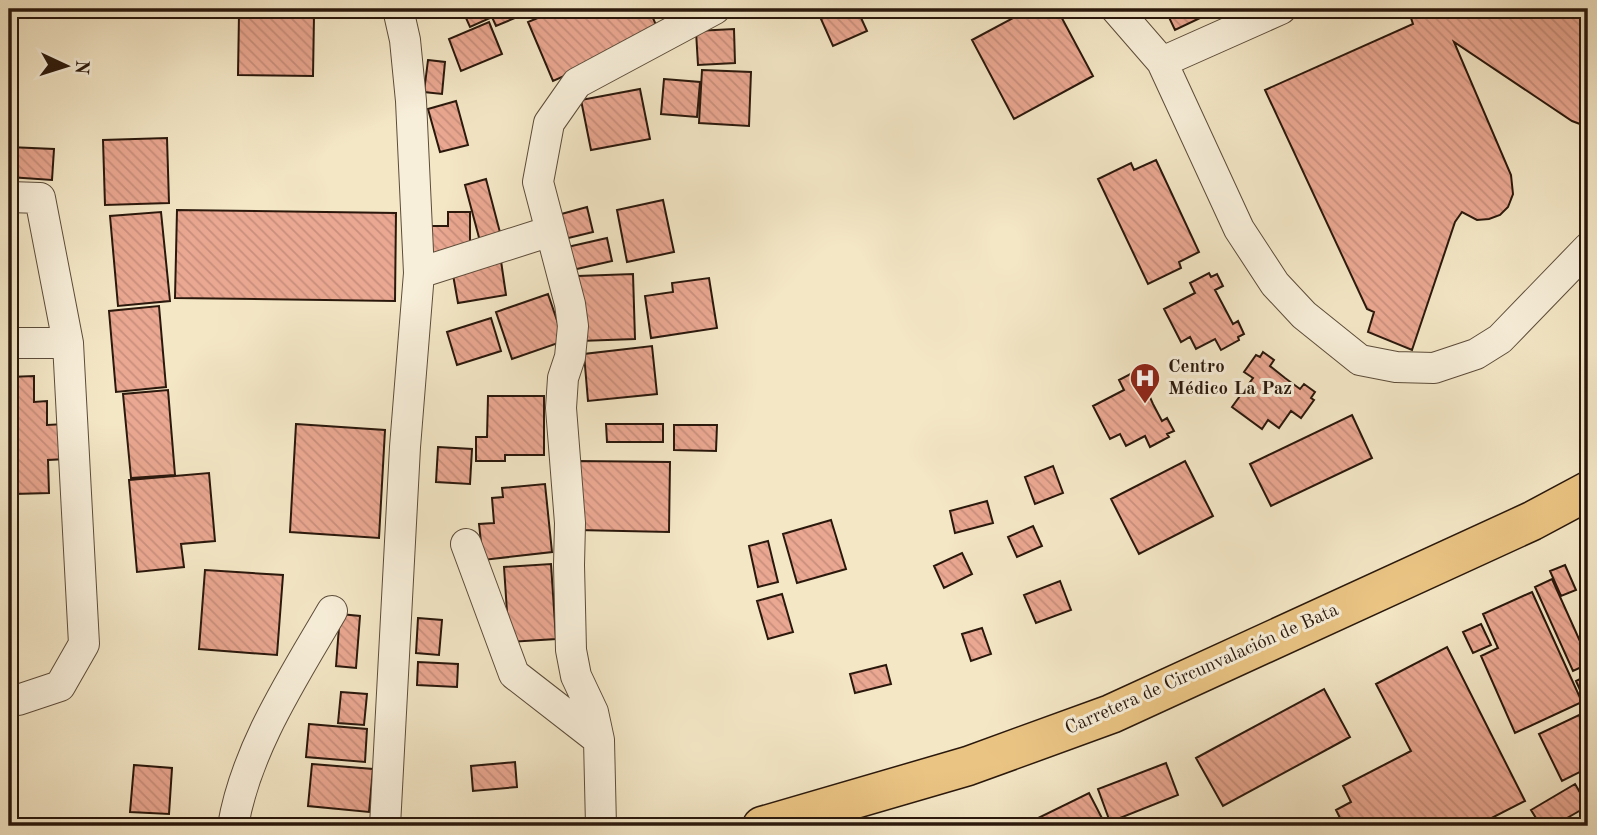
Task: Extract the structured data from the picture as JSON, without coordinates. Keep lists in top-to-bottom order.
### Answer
{
  "streets": {
    "main road": ["Carretera de Circunvalación de Bata"]
  },
  "places": {
    "hospital": ["Centro Médico La Paz"]
  },
  "north": "right"
}
